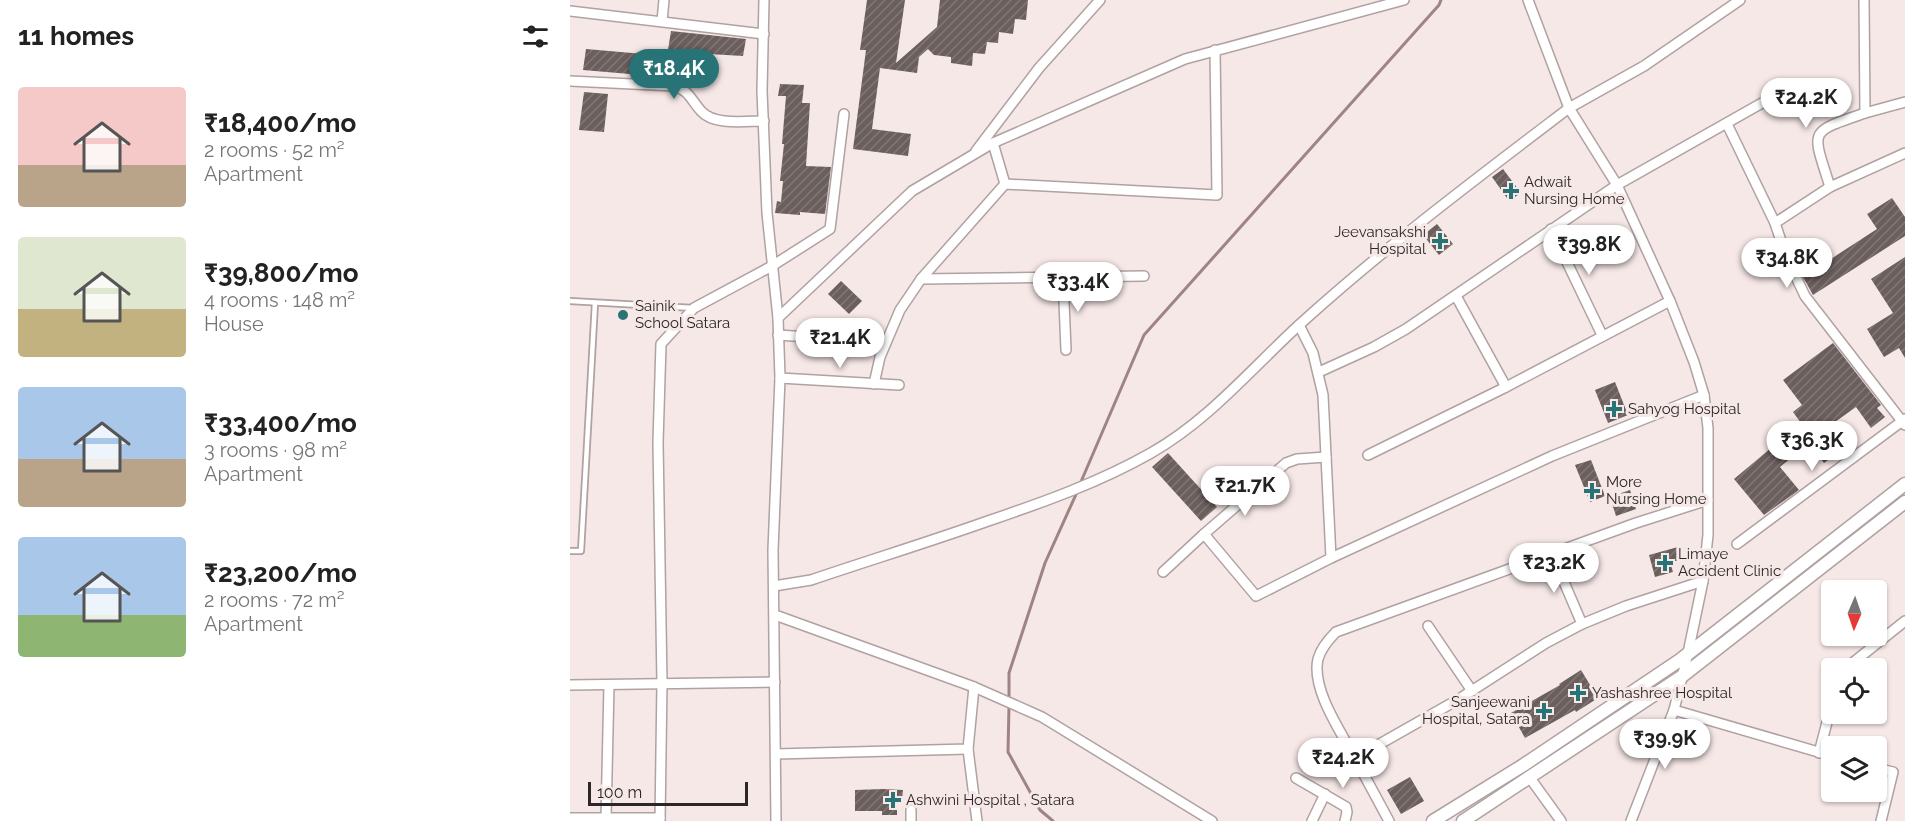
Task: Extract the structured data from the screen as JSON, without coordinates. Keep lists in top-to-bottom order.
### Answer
{
  "places": {
    "health": [
      "Adwait Nursing Home",
      "Jeevansakshi Hospital",
      "Sahyog Hospital",
      "More Nursing Home",
      "Limaye Accident Clinic",
      "Yashashree Hospital",
      "Sanjeewani Hospital, Satara",
      "Ashwini Hospital , Satara"
    ],
    "other": ["Sainik School Satara"]
  },
  "scale_bar": "100 m",
  "north": "bottom",
  "page": {
    "heading": "11 homes",
    "price": [
      "₹18.4K",
      "₹24.2K",
      "₹39.8K",
      "₹34.8K",
      "₹33.4K",
      "₹21.4K",
      "₹36.3K",
      "₹21.7K",
      "₹23.2K",
      "₹39.9K",
      "₹24.2K"
    ],
    "list": [
      {
        "name": "₹18,400/mo",
        "note": "2 rooms · 52 m² · Apartment"
      },
      {
        "name": "₹39,800/mo",
        "note": "4 rooms · 148 m² · House"
      },
      {
        "name": "₹33,400/mo",
        "note": "3 rooms · 98 m² · Apartment"
      },
      {
        "name": "₹23,200/mo",
        "note": "2 rooms · 72 m² · Apartment"
      }
    ],
    "scale": "100 m"
  }
}
